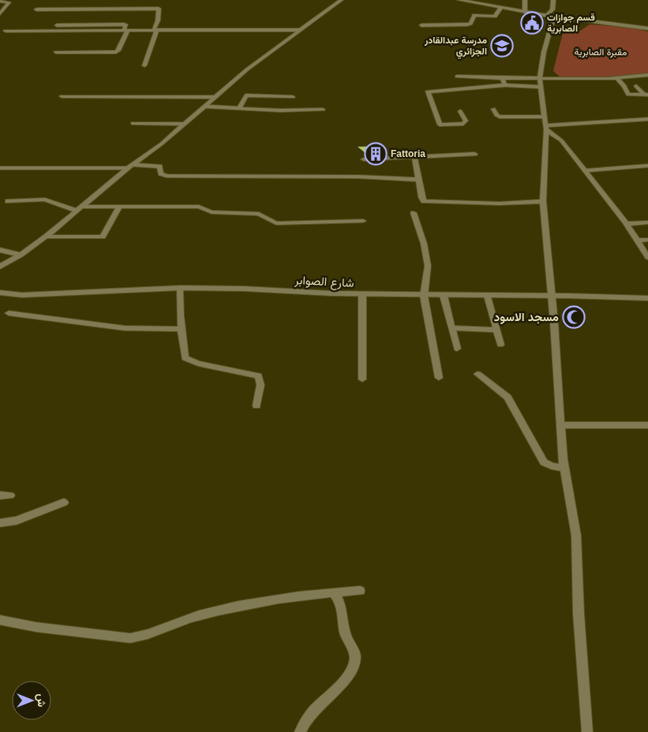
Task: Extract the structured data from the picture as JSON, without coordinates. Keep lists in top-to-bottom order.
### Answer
{
  "streets": {
    "street": ["شارع الصوابر"]
  },
  "parks": ["مقبرة الصابرية"],
  "places": {
    "public building": ["قسم جوازات الصابرية"],
    "school or university": ["مدرسة عبدالقادر الجزائري"],
    "building": ["Fattoria"],
    "mosque": ["مسجد الاسود"]
  },
  "north": "right"
}
